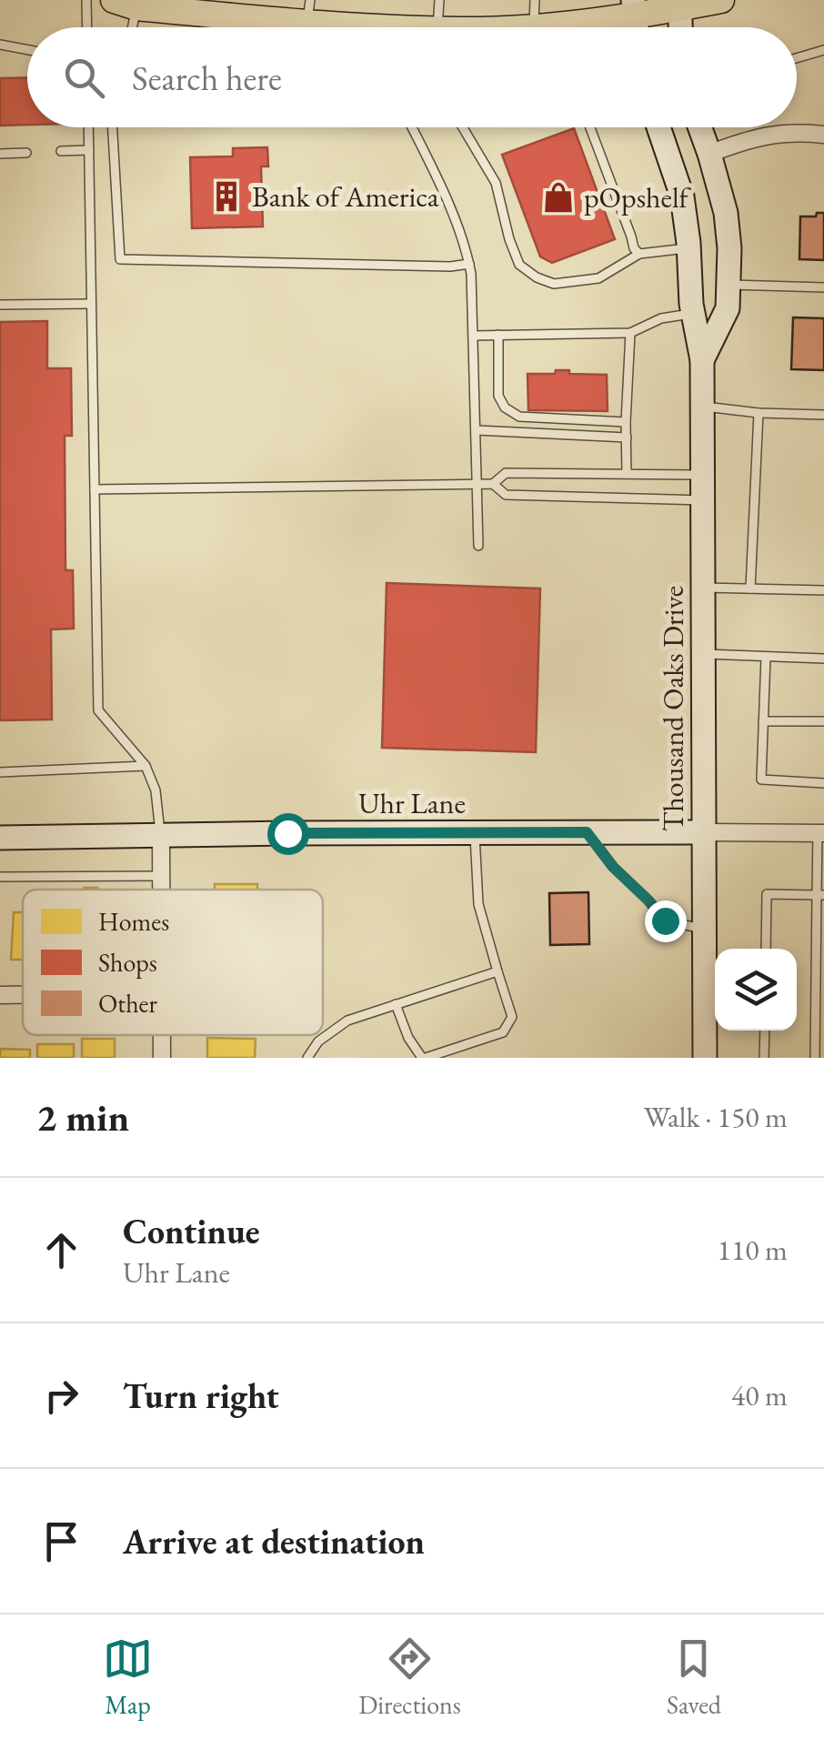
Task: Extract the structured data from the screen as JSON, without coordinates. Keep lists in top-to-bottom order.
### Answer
{
  "streets": {
    "main road": ["Thousand Oaks Drive", "Uhr Lane"]
  },
  "crossings": [
    ["Thousand Oaks Drive", "Uhr Lane"]
  ],
  "places": {
    "building": ["Bank of America"],
    "shop": ["pOpshelf"]
  },
  "legend": ["Homes", "Shops", "Other"],
  "page": {
    "search": "Search here",
    "heading": ["2 min", "Walk · 150 m"],
    "list": [
      ["Continue", "Uhr Lane", "110 m"],
      ["Turn right", "40 m"],
      "Arrive at destination"
    ],
    "nav": ["Map", "Directions", "Saved"]
  }
}
